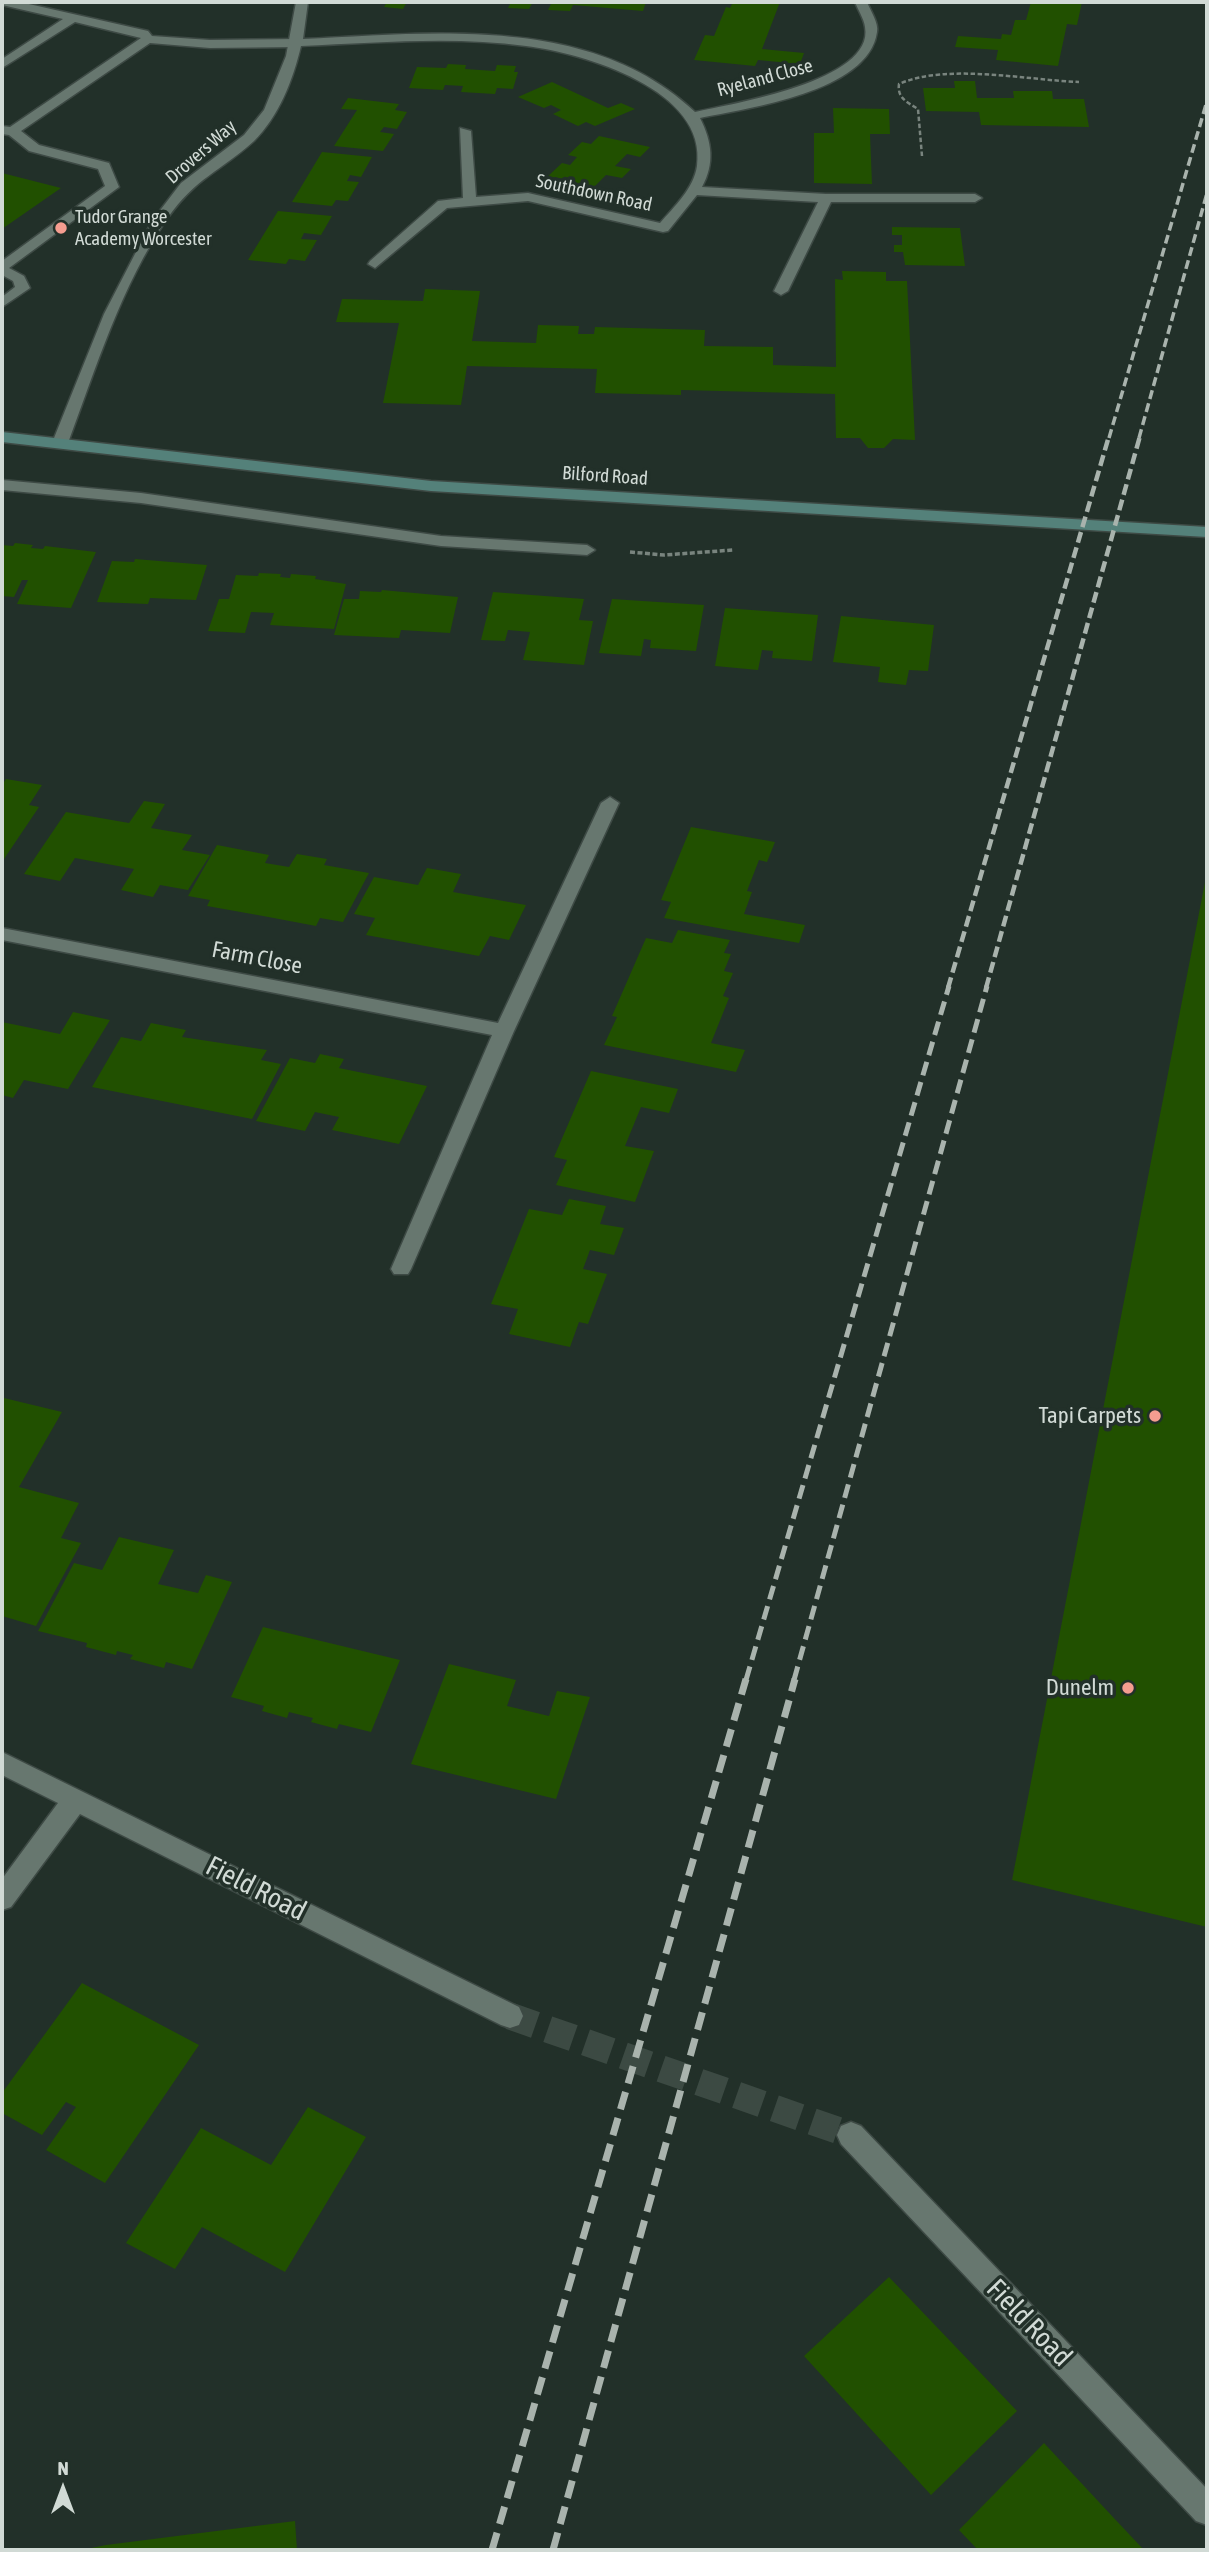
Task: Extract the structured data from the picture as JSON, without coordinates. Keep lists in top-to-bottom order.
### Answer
{
  "streets": {
    "street": [
      "Ryeland Close",
      "Drovers Way",
      "Southdown Road",
      "Bilford Road",
      "Farm Close",
      "Field Road"
    ]
  },
  "crossings": [
    ["Ryeland Close", "Southdown Road"],
    ["Drovers Way", "Southdown Road"],
    ["Drovers Way", "Bilford Road"]
  ],
  "places": ["Tudor Grange Academy Worcester", "Tapi Carpets", "Dunelm"],
  "north": "top"
}
